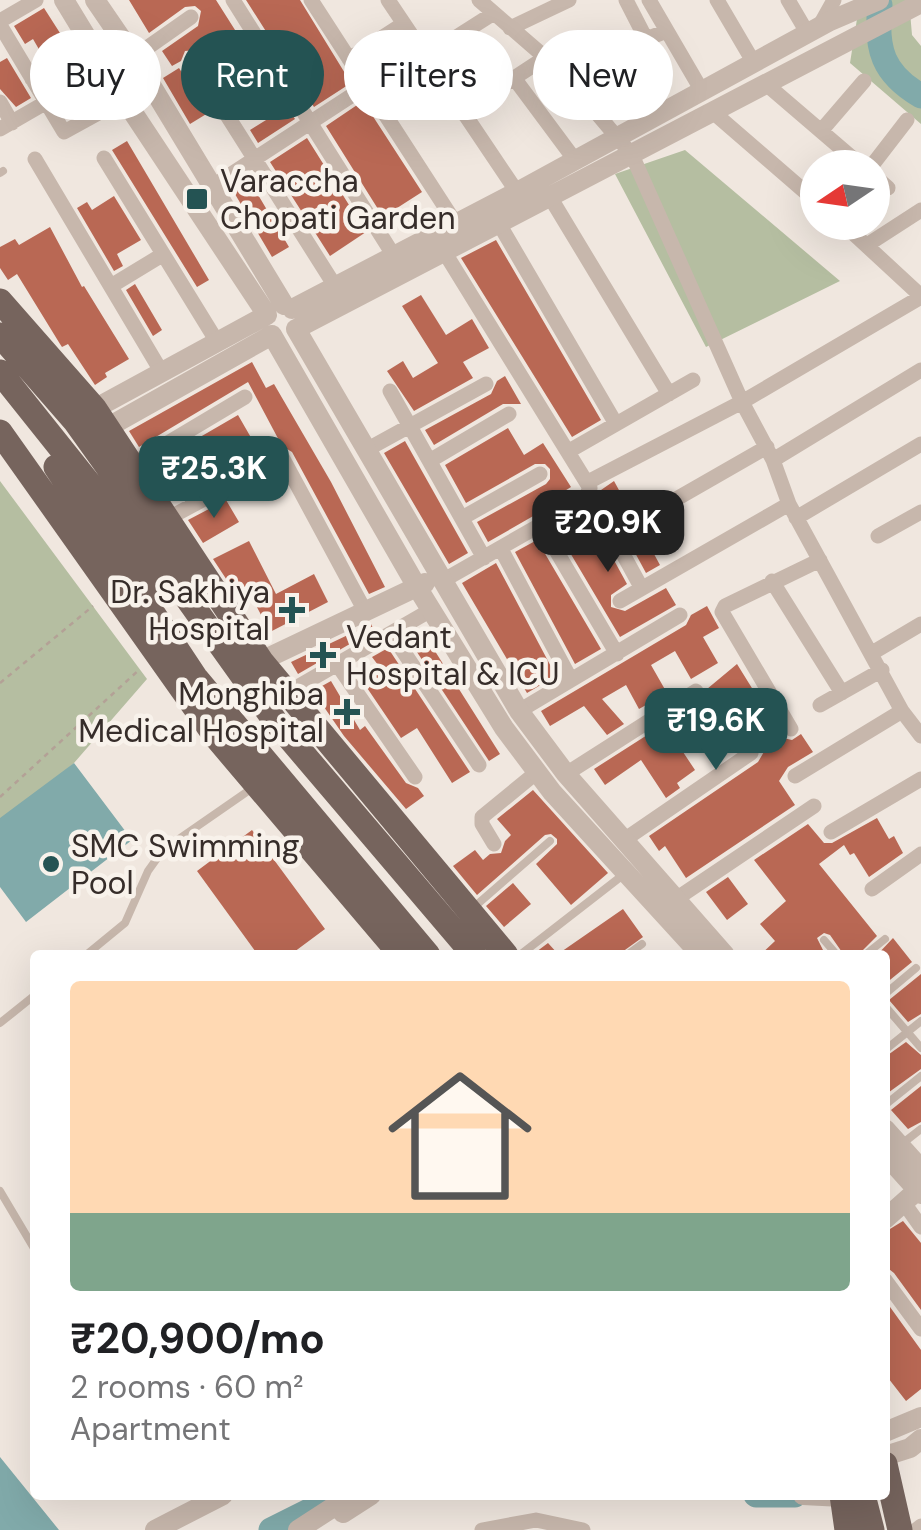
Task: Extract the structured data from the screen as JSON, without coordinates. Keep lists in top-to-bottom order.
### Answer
{
  "places": {
    "transit": ["Varaccha Chopati Garden"],
    "health": ["Dr. Sakhiya Hospital", "Vedant Hospital & ICU", "Monghiba Medical Hospital"],
    "other": ["SMC Swimming Pool"]
  },
  "north": "left",
  "page": {
    "chip": [
      "Buy",
      "Rent",
      "Filters",
      "New"
    ],
    "price": ["₹25.3K", "₹20.9K", "₹19.6K"],
    "list": [
      {
        "name": "₹20,900/mo",
        "note": "2 rooms · 60 m² · Apartment"
      }
    ]
  }
}
